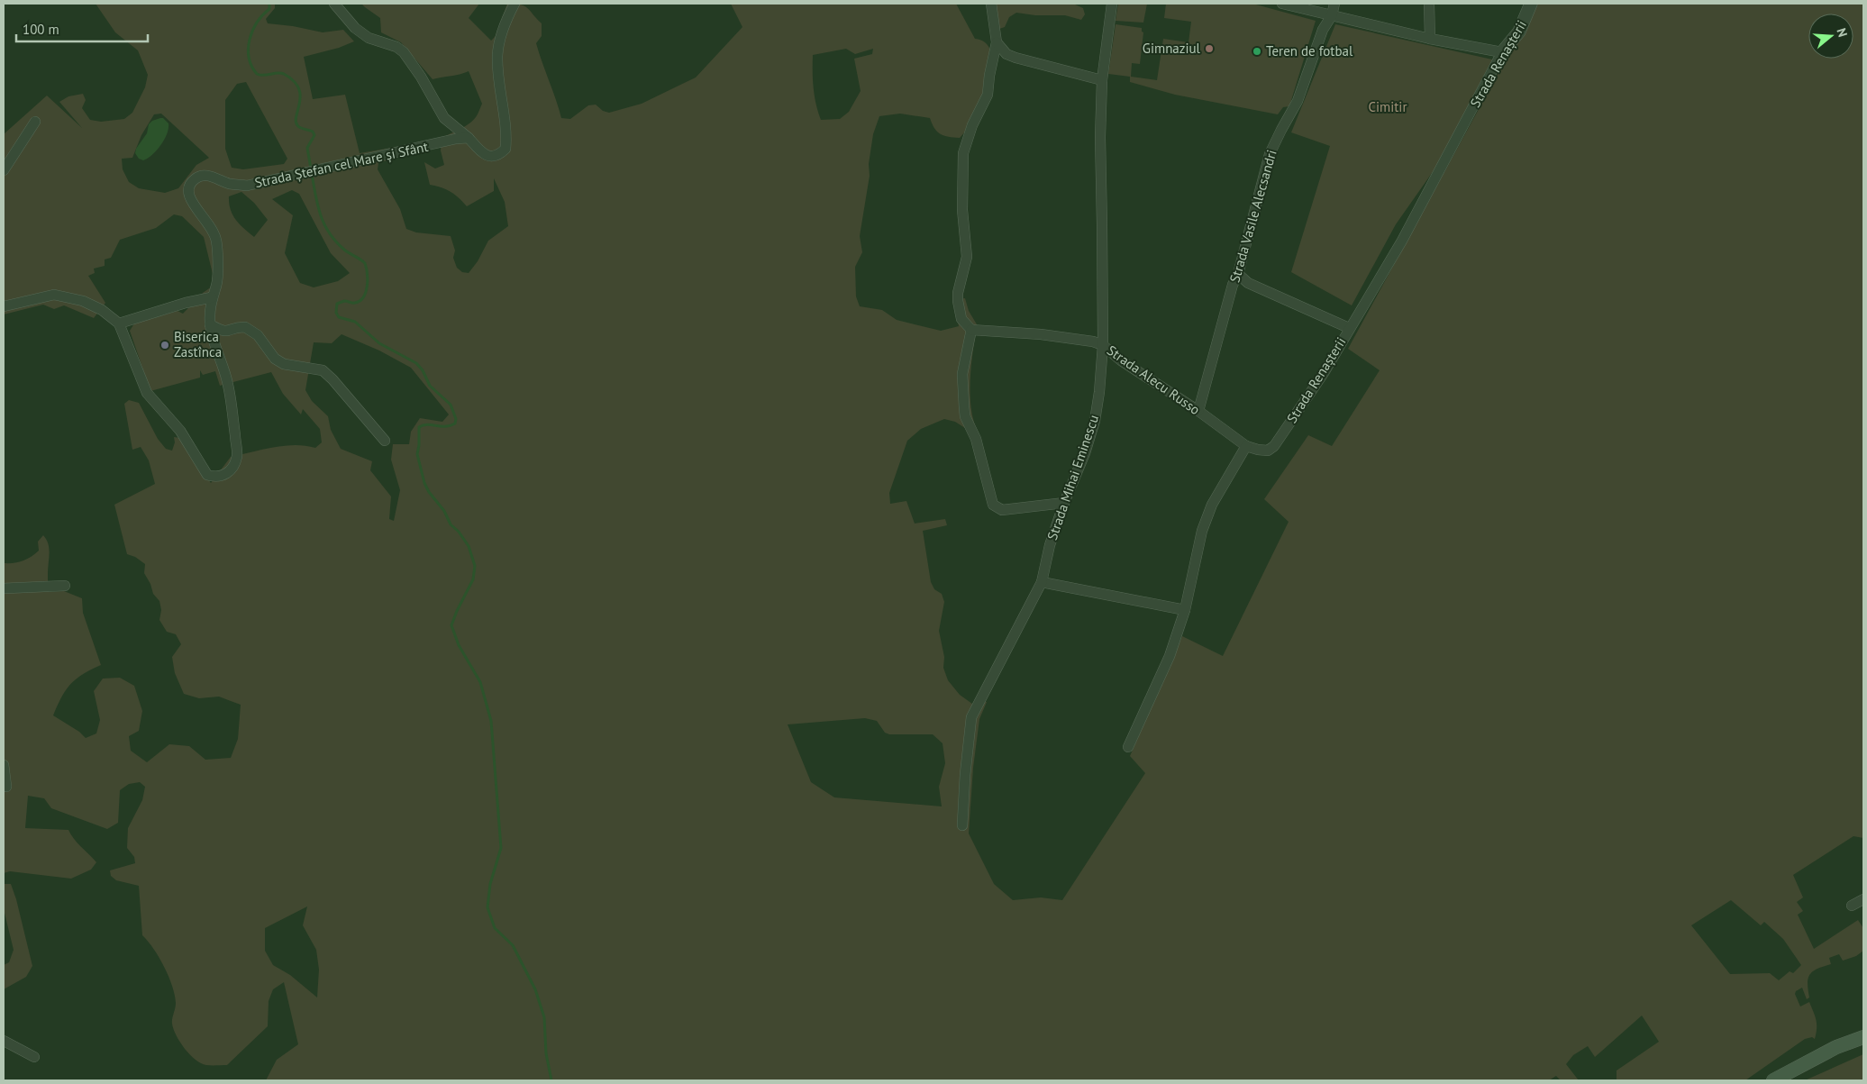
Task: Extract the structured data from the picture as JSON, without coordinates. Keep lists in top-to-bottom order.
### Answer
{
  "streets": {
    "street": [
      "Strada Renașterii",
      "Strada Ștefan cel Mare și Sfânt",
      "Strada Vasile Alecsandri",
      "Strada Alecu Russo",
      "Strada Mihai Eminescu"
    ]
  },
  "crossings": [
    ["Strada Renașterii", "Strada Alecu Russo"],
    ["Strada Vasile Alecsandri", "Strada Alecu Russo"],
    ["Strada Alecu Russo", "Strada Mihai Eminescu"]
  ],
  "parks": ["Cimitir"],
  "places": ["Gimnaziul", "Teren de fotbal", "Biserica Zastînca"],
  "scale_bar": "100 m",
  "north": "right"
}
